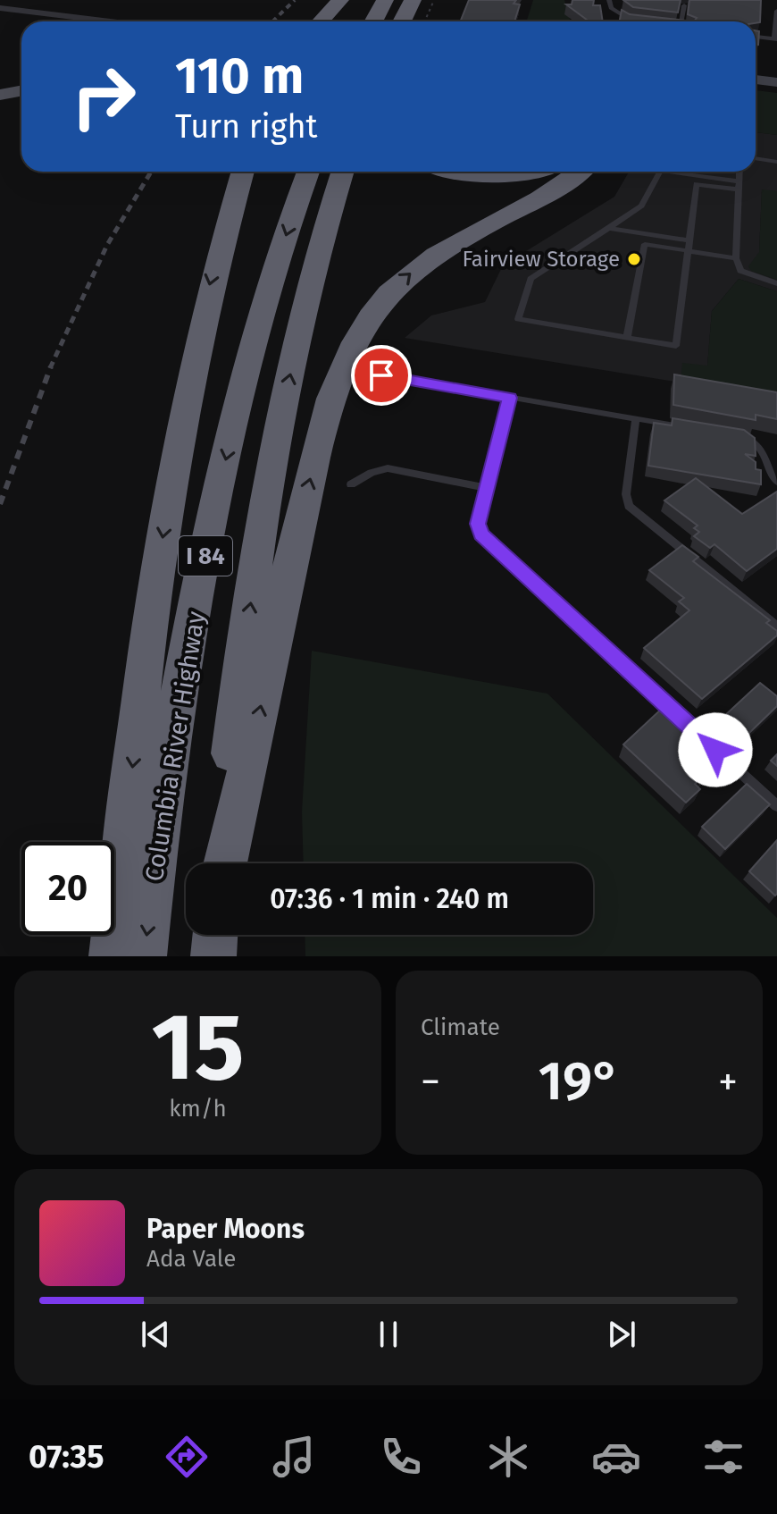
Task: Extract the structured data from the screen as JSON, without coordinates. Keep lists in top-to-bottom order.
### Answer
{
  "streets": {
    "highway": ["I 84", "Columbia River Highway"]
  },
  "places": ["Fairview Storage"],
  "page": {
    "turn": ["110 m", "Turn right"],
    "limit": "20",
    "trip": "07:36 · 1 min · 240 m",
    "tile": [
      ["15", "km/h"],
      "Climate"
    ],
    "heat": ["−", "19°", "+"],
    "song": ["Paper Moons", "Ada Vale"],
    "tabs": "07:35"
  }
}
